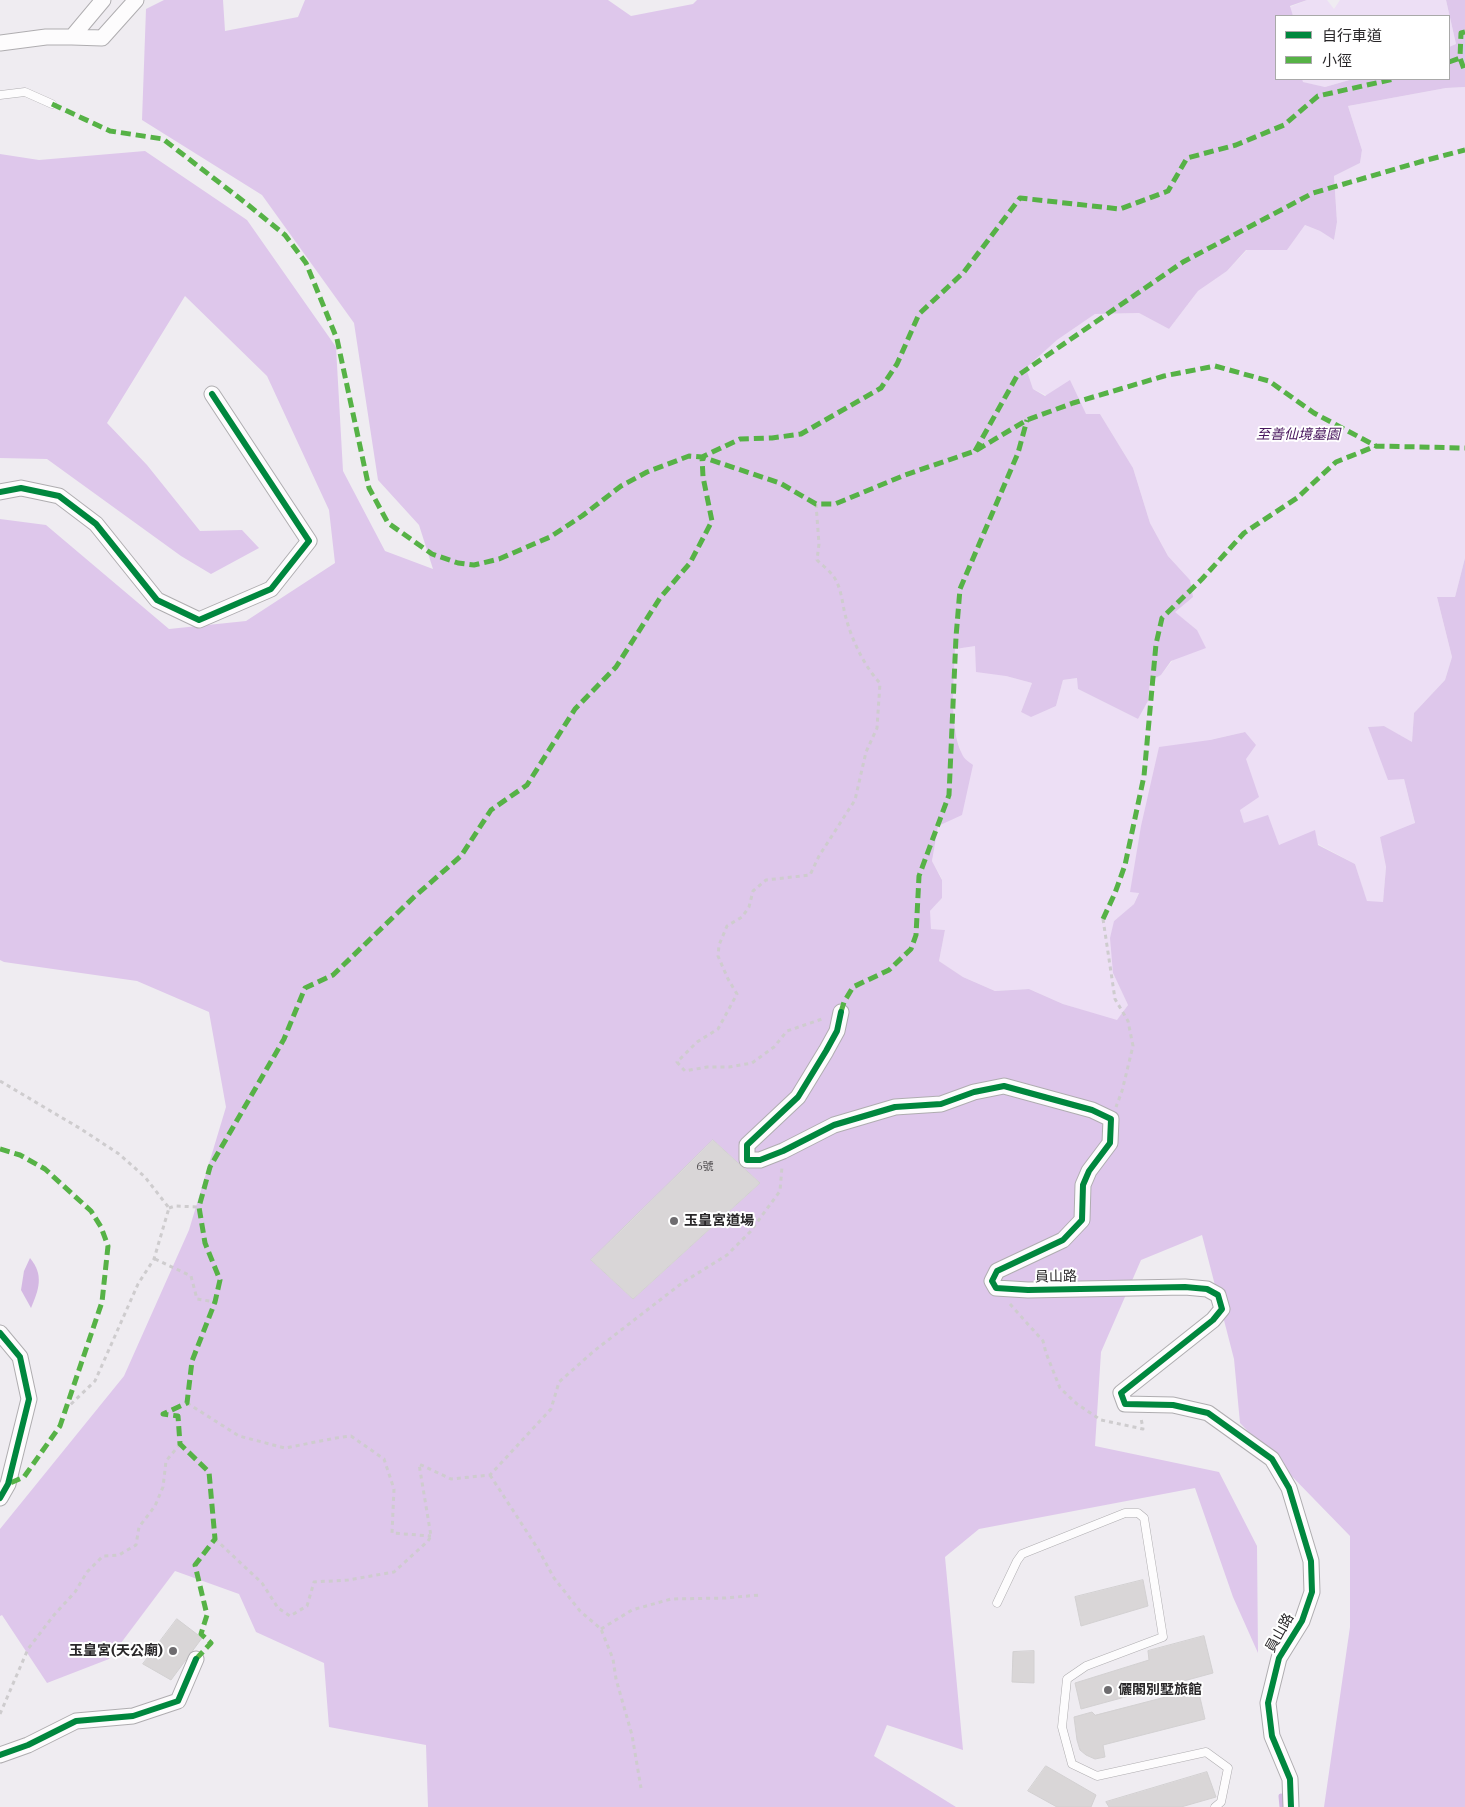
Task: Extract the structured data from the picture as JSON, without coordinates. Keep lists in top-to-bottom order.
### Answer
{
  "streets": {
    "street": ["員山路"]
  },
  "parks": ["至善仙境墓園"],
  "places": ["玉皇宮道場", "玉皇宮(天公廟)", "儷閣別墅旅館"],
  "house_numbers": ["6號"],
  "legend": ["自行車道", "小徑"]
}
